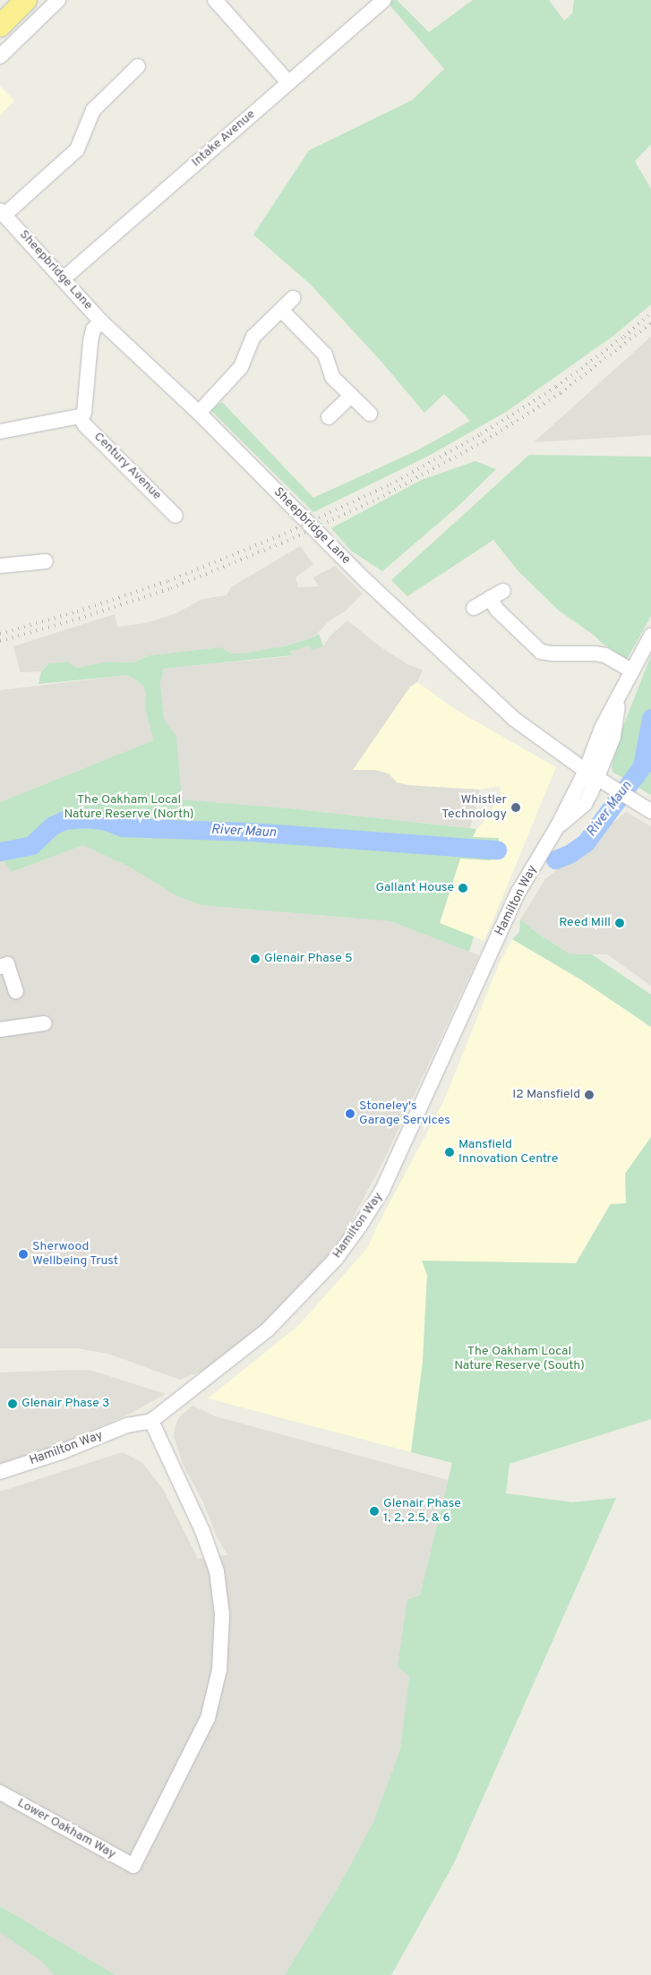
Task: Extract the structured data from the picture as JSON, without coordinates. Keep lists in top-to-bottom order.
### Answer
{
  "streets": {
    "street": [
      "Intake Avenue",
      "Sheepbridge Lane",
      "Century Avenue",
      "Hamilton Way",
      "Lower Oakham Way"
    ]
  },
  "crossings": [
    ["Intake Avenue", "Sheepbridge Lane"],
    ["Sheepbridge Lane", "Hamilton Way"],
    ["Hamilton Way", "Lower Oakham Way"]
  ],
  "water": ["River Maun"],
  "parks": ["The Oakham Local Nature Reserve (North)", "The Oakham Local Nature Reserve (South)"],
  "places": [
    "Whistler Technology",
    "Gallant House",
    "Reed Mill",
    "Glenair Phase 5",
    "I2 Mansfield",
    "Stoneley's Garage Services",
    "Mansfield Innovation Centre",
    "Sherwood Wellbeing Trust",
    "Glenair Phase 3",
    "Glenair Phase 1, 2, 2.5, & 6"
  ]
}
